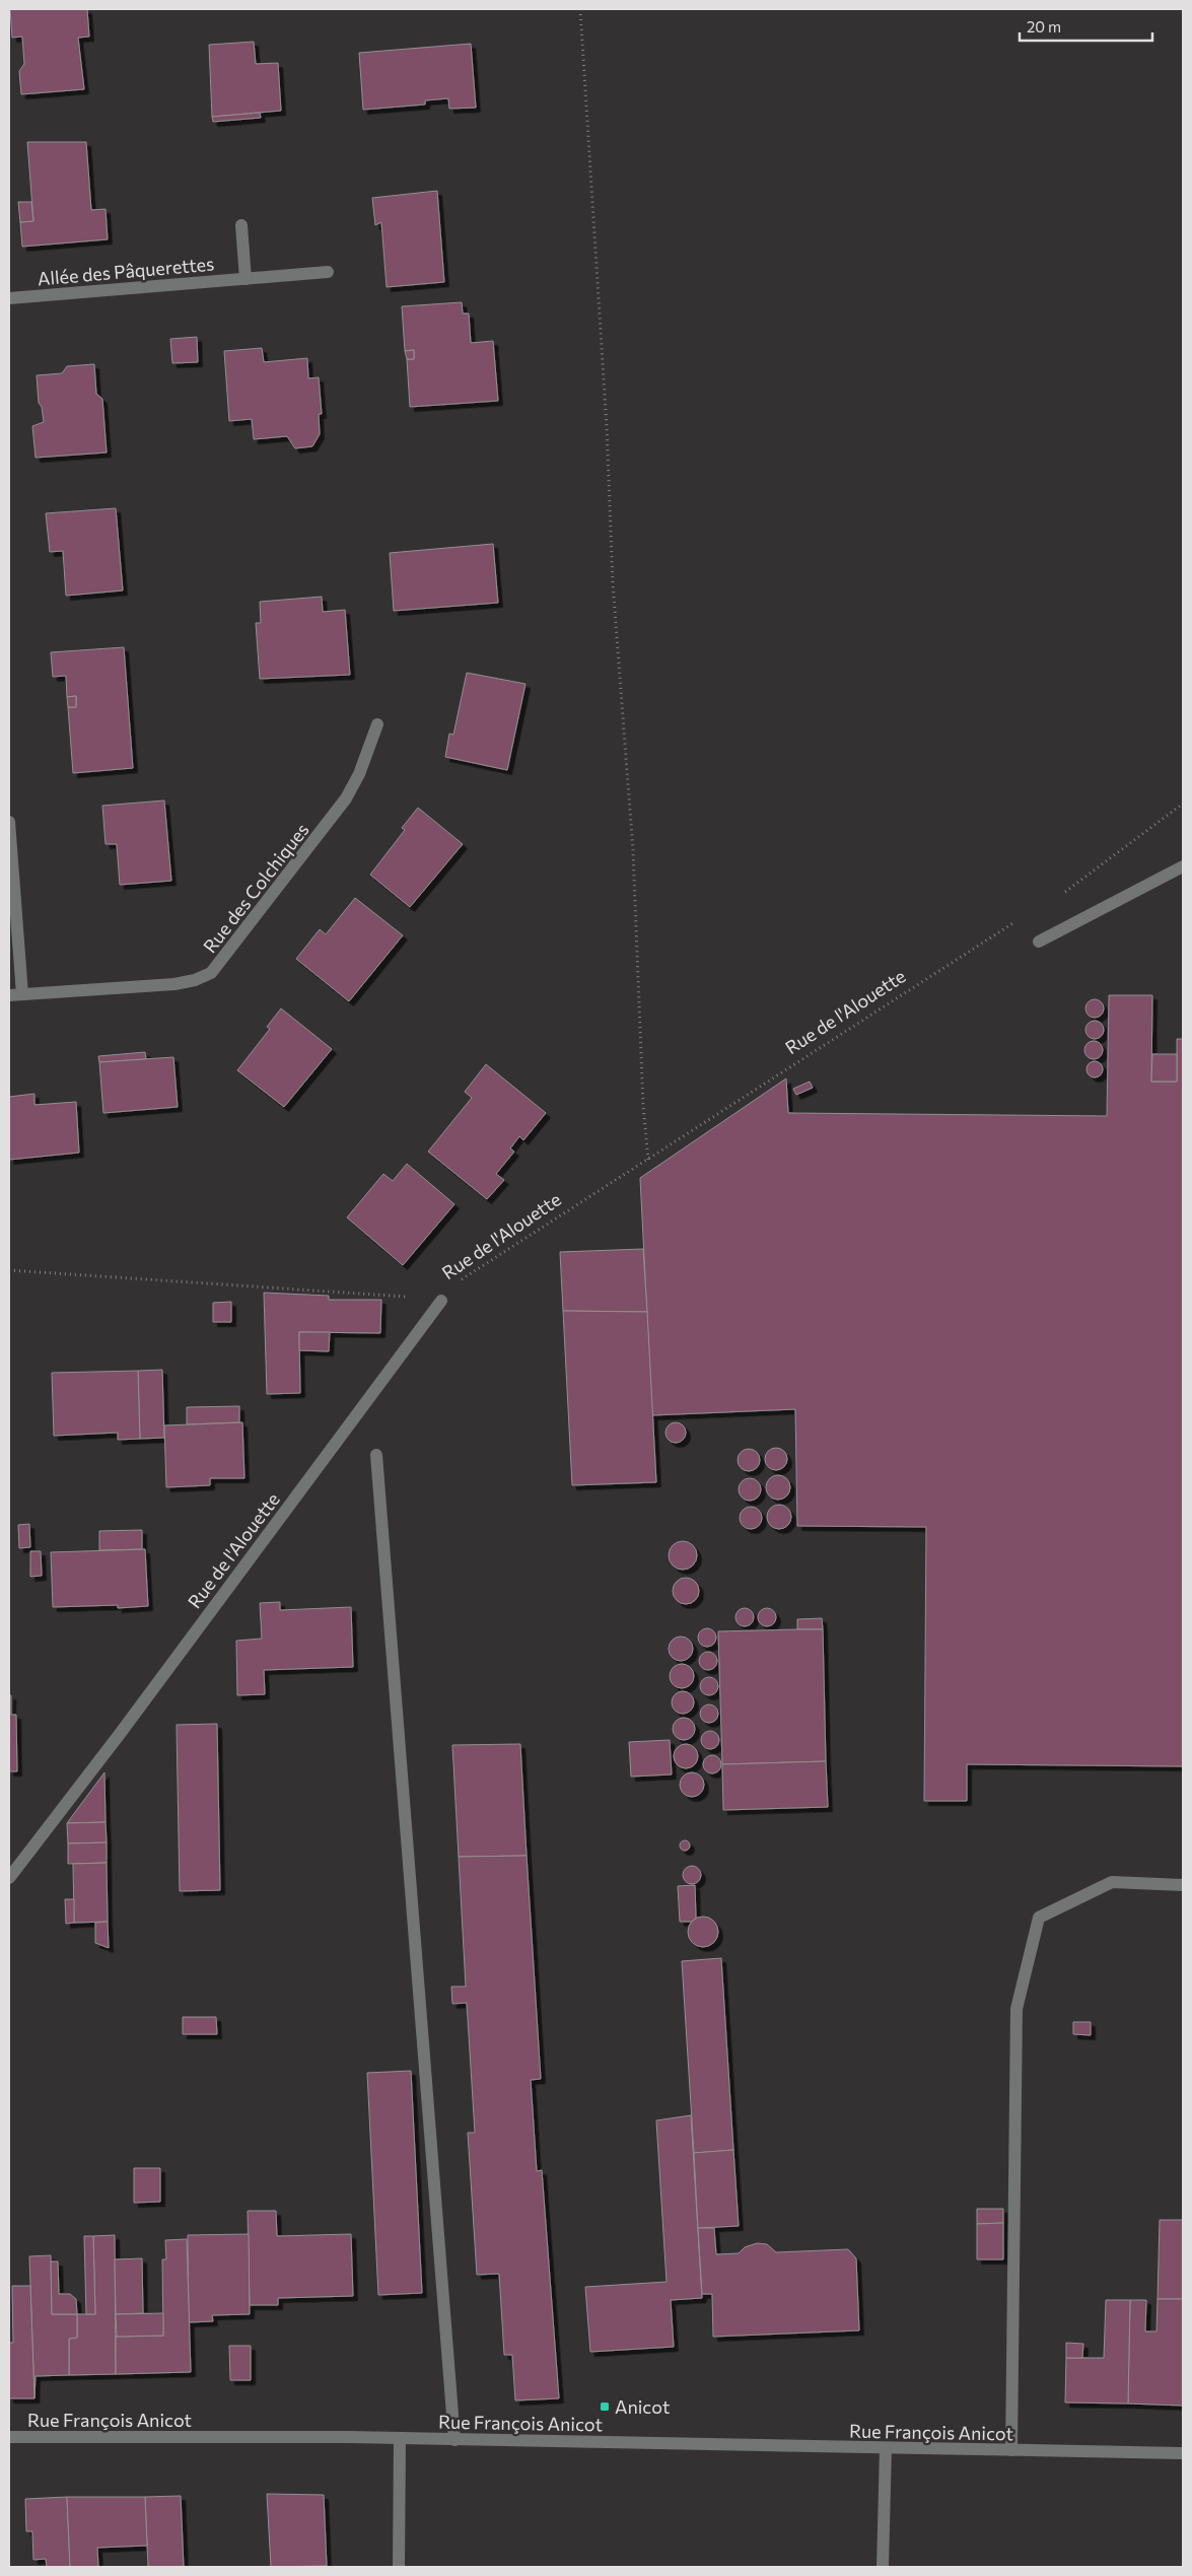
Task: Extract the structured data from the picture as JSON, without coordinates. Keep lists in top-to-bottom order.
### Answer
{
  "streets": {
    "street": [
      "Allée des Pâquerettes",
      "Rue des Colchiques",
      "Rue de l'Alouette",
      "Rue François Anicot"
    ]
  },
  "places": {
    "transit": ["Anicot"]
  },
  "scale_bar": "20 m"
}
